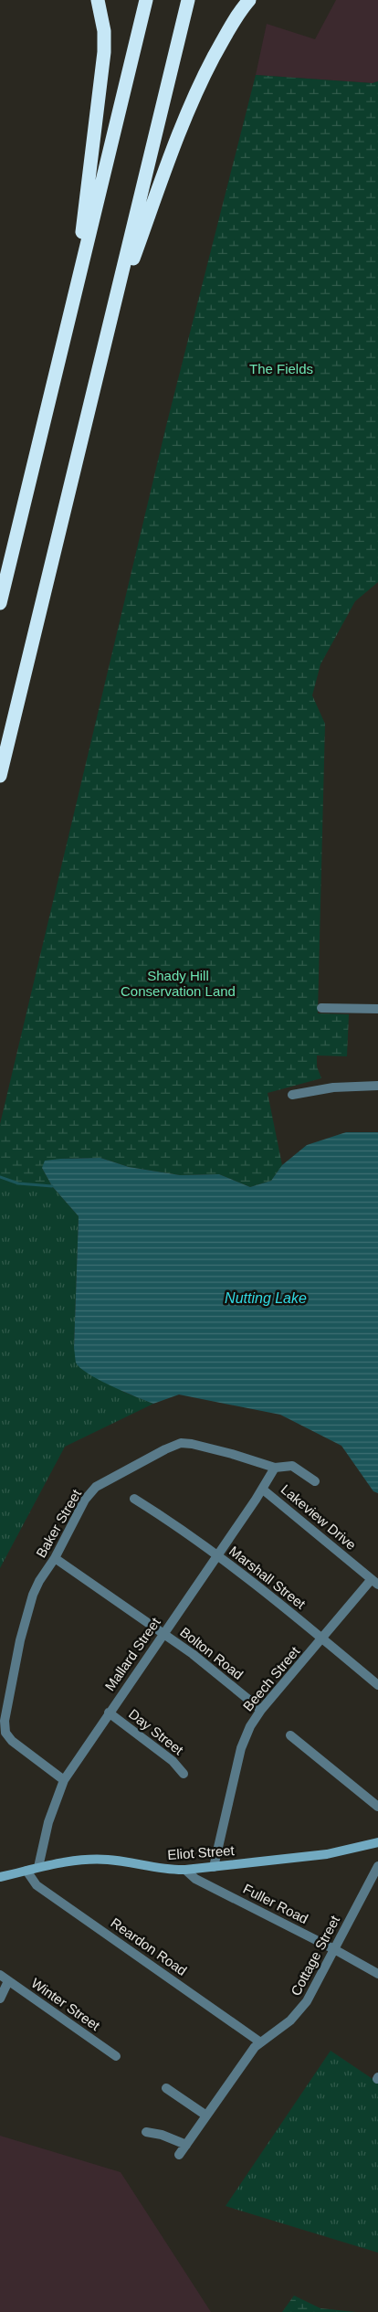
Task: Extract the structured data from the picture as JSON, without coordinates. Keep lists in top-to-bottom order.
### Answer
{
  "streets": {
    "street": [
      "Lakeview Drive",
      "Baker Street",
      "Marshall Street",
      "Bolton Road",
      "Mallard Street",
      "Beech Street",
      "Day Street",
      "Eliot Street",
      "Fuller Road",
      "Reardon Road",
      "Cottage Street",
      "Winter Street"
    ]
  },
  "crossings": [
    ["Lakeview Drive", "Mallard Street"],
    ["Lakeview Drive", "Beech Street"],
    ["Baker Street", "Bolton Road"],
    ["Baker Street", "Mallard Street"],
    ["Marshall Street", "Mallard Street"],
    ["Marshall Street", "Beech Street"],
    ["Bolton Road", "Mallard Street"],
    ["Bolton Road", "Beech Street"],
    ["Mallard Street", "Day Street"],
    ["Mallard Street", "Eliot Street"],
    ["Beech Street", "Eliot Street"],
    ["Eliot Street", "Fuller Road"],
    ["Eliot Street", "Reardon Road"],
    ["Fuller Road", "Cottage Street"],
    ["Reardon Road", "Cottage Street"]
  ],
  "water": ["Nutting Lake"],
  "parks": ["The Fields", "Shady Hill Conservation Land"]
}
